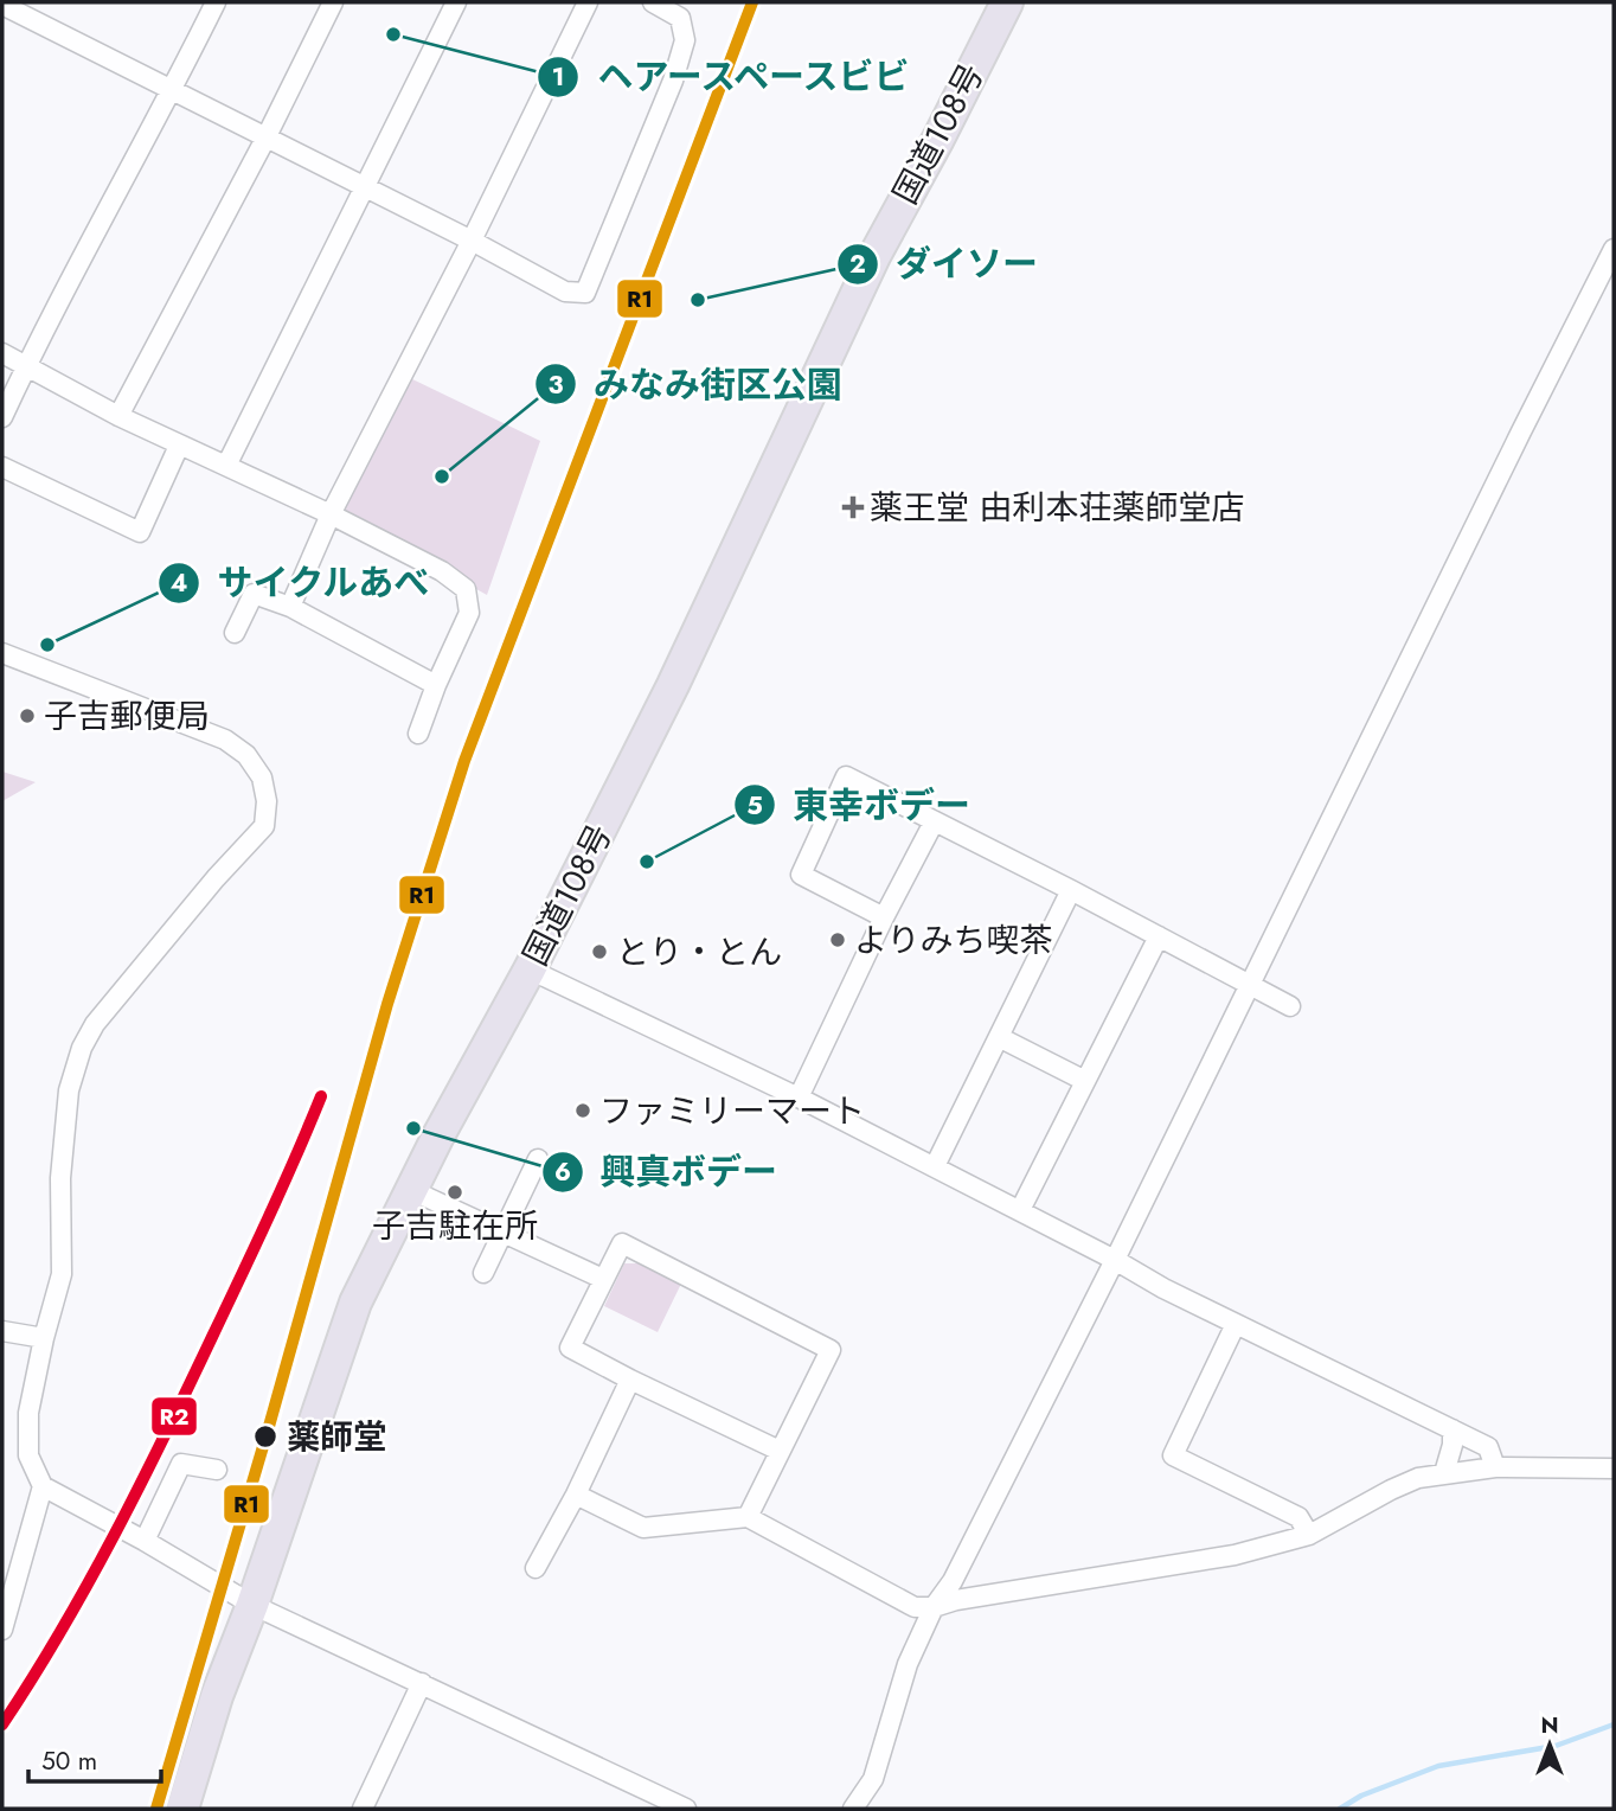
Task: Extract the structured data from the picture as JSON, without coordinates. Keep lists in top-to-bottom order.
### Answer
{
  "streets": {
    "highway": ["国道108号"]
  },
  "places": {
    "other": [
      "ヘアースペースビビ",
      "ダイソー",
      "みなみ街区公園",
      "サイクルあべ",
      "子吉郵便局",
      "東幸ボデー",
      "よりみち喫茶",
      "とり・とん",
      "ファミリーマート",
      "興真ボデー",
      "子吉駐在所",
      "薬師堂"
    ],
    "health": ["薬王堂 由利本荘薬師堂店"]
  },
  "lines": ["transit line R1", "transit line R2"],
  "scale_bar": "50 m",
  "north": "top"
}
